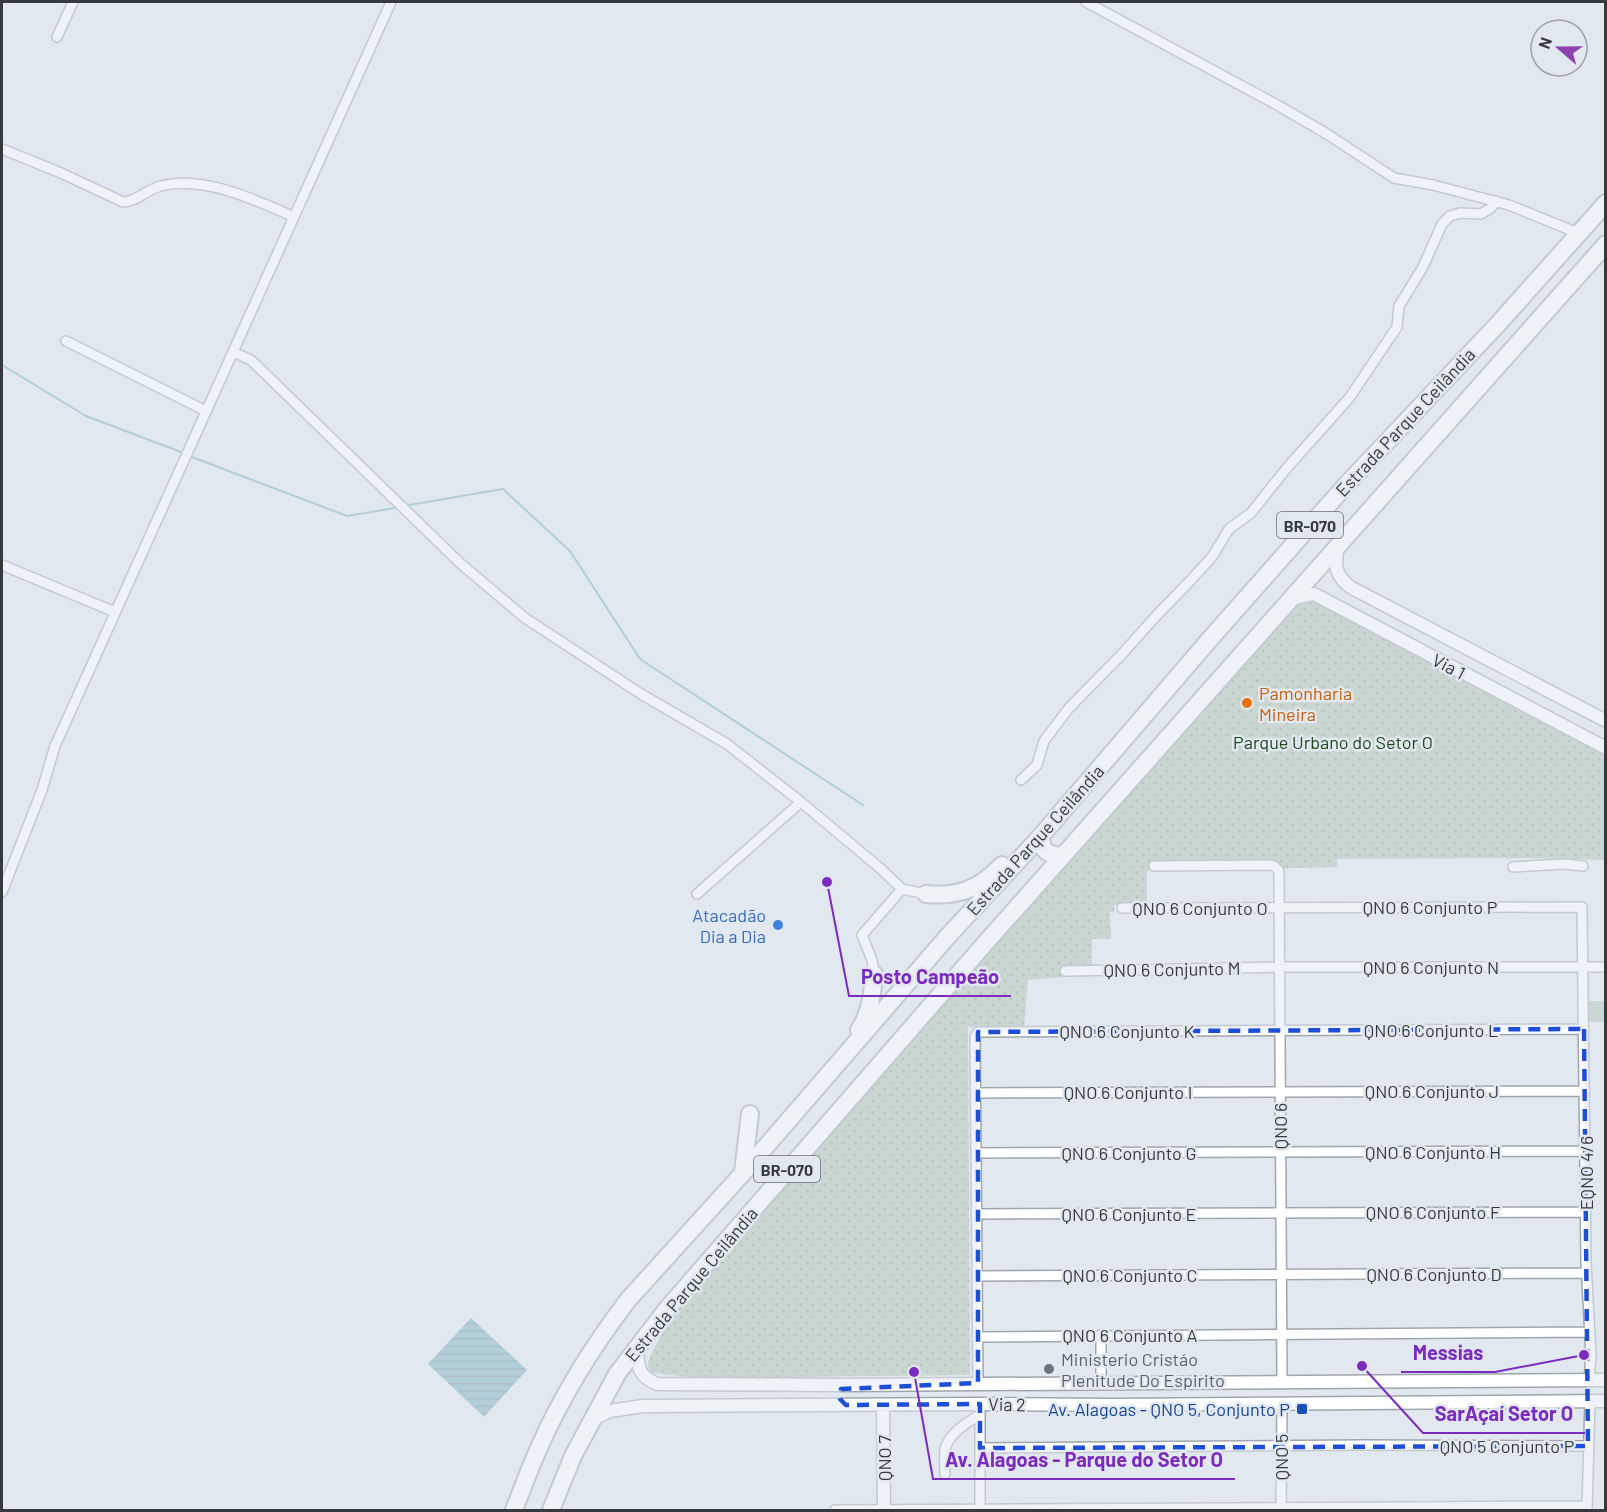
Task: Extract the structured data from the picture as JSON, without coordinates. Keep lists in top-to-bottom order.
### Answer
{
  "streets": {
    "highway": ["Estrada Parque Ceilândia", "BR-070"],
    "main road": ["Via 1", "Via 2", "QNO 7"],
    "street": [
      "QNO 6 Conjunto P",
      "QNO 6 Conjunto O",
      "QNO 6 Conjunto N",
      "QNO 6 Conjunto M",
      "QNO 6 Conjunto L",
      "QNO 6 Conjunto K",
      "QNO 6 Conjunto J",
      "QNO 6 Conjunto I",
      "QNO 6",
      "QNO 6 Conjunto H",
      "QNO 6 Conjunto G",
      "EQNO 4/6",
      "QNO 6 Conjunto F",
      "QNO 6 Conjunto E",
      "QNO 6 Conjunto D",
      "QNO 6 Conjunto C",
      "QNO 6 Conjunto A",
      "QNO 5 Conjunto P",
      "QNO 5"
    ]
  },
  "crossings": [
    ["Estrada Parque Ceilândia", "Via 1"],
    ["Estrada Parque Ceilândia", "Via 2"],
    ["QNO 6 Conjunto P", "QNO 6 Conjunto O"],
    ["QNO 6 Conjunto P", "QNO 6"],
    ["QNO 6 Conjunto P", "EQNO 4/6"],
    ["QNO 6 Conjunto O", "QNO 6"],
    ["QNO 6 Conjunto N", "QNO 6 Conjunto M"],
    ["QNO 6 Conjunto N", "QNO 6"],
    ["QNO 6 Conjunto N", "EQNO 4/6"],
    ["QNO 6 Conjunto M", "QNO 6"],
    ["QNO 6 Conjunto L", "QNO 6 Conjunto K"],
    ["QNO 6 Conjunto L", "QNO 6"],
    ["QNO 6 Conjunto L", "EQNO 4/6"],
    ["QNO 6 Conjunto K", "QNO 6 Conjunto I"],
    ["QNO 6 Conjunto K", "QNO 6"],
    ["QNO 6 Conjunto J", "QNO 6 Conjunto I"],
    ["QNO 6 Conjunto J", "QNO 6"],
    ["QNO 6 Conjunto J", "EQNO 4/6"],
    ["QNO 6 Conjunto I", "QNO 6"],
    ["QNO 6", "QNO 6 Conjunto H"],
    ["QNO 6", "QNO 6 Conjunto G"],
    ["QNO 6", "QNO 6 Conjunto F"],
    ["QNO 6", "QNO 6 Conjunto E"],
    ["QNO 6", "QNO 6 Conjunto D"],
    ["QNO 6", "QNO 6 Conjunto C"],
    ["QNO 6", "QNO 6 Conjunto A"],
    ["QNO 6", "Via 2"],
    ["QNO 6 Conjunto H", "QNO 6 Conjunto G"],
    ["QNO 6 Conjunto H", "EQNO 4/6"],
    ["EQNO 4/6", "QNO 6 Conjunto F"],
    ["EQNO 4/6", "QNO 6 Conjunto D"],
    ["EQNO 4/6", "QNO 6 Conjunto A"],
    ["EQNO 4/6", "Via 2"],
    ["QNO 6 Conjunto F", "QNO 6 Conjunto E"],
    ["QNO 6 Conjunto D", "QNO 6 Conjunto C"],
    ["Via 2", "QNO 5"],
    ["Via 2", "QNO 7"],
    ["QNO 5 Conjunto P", "QNO 5"]
  ],
  "parks": ["Parque Urbano do Setor O"],
  "places": {
    "other": [
      "Pamonharia Mineira",
      "Posto Campeão",
      "Atacadão Dia a Dia",
      "Messias",
      "SarAçaí Setor O",
      "Ministerio Cristáo Plenitude Do Espirito",
      "Av. Alagoas - Parque do Setor O"
    ],
    "transit": ["Av. Alagoas - QNO 5, Conjunto P"]
  },
  "north": "left"
}
